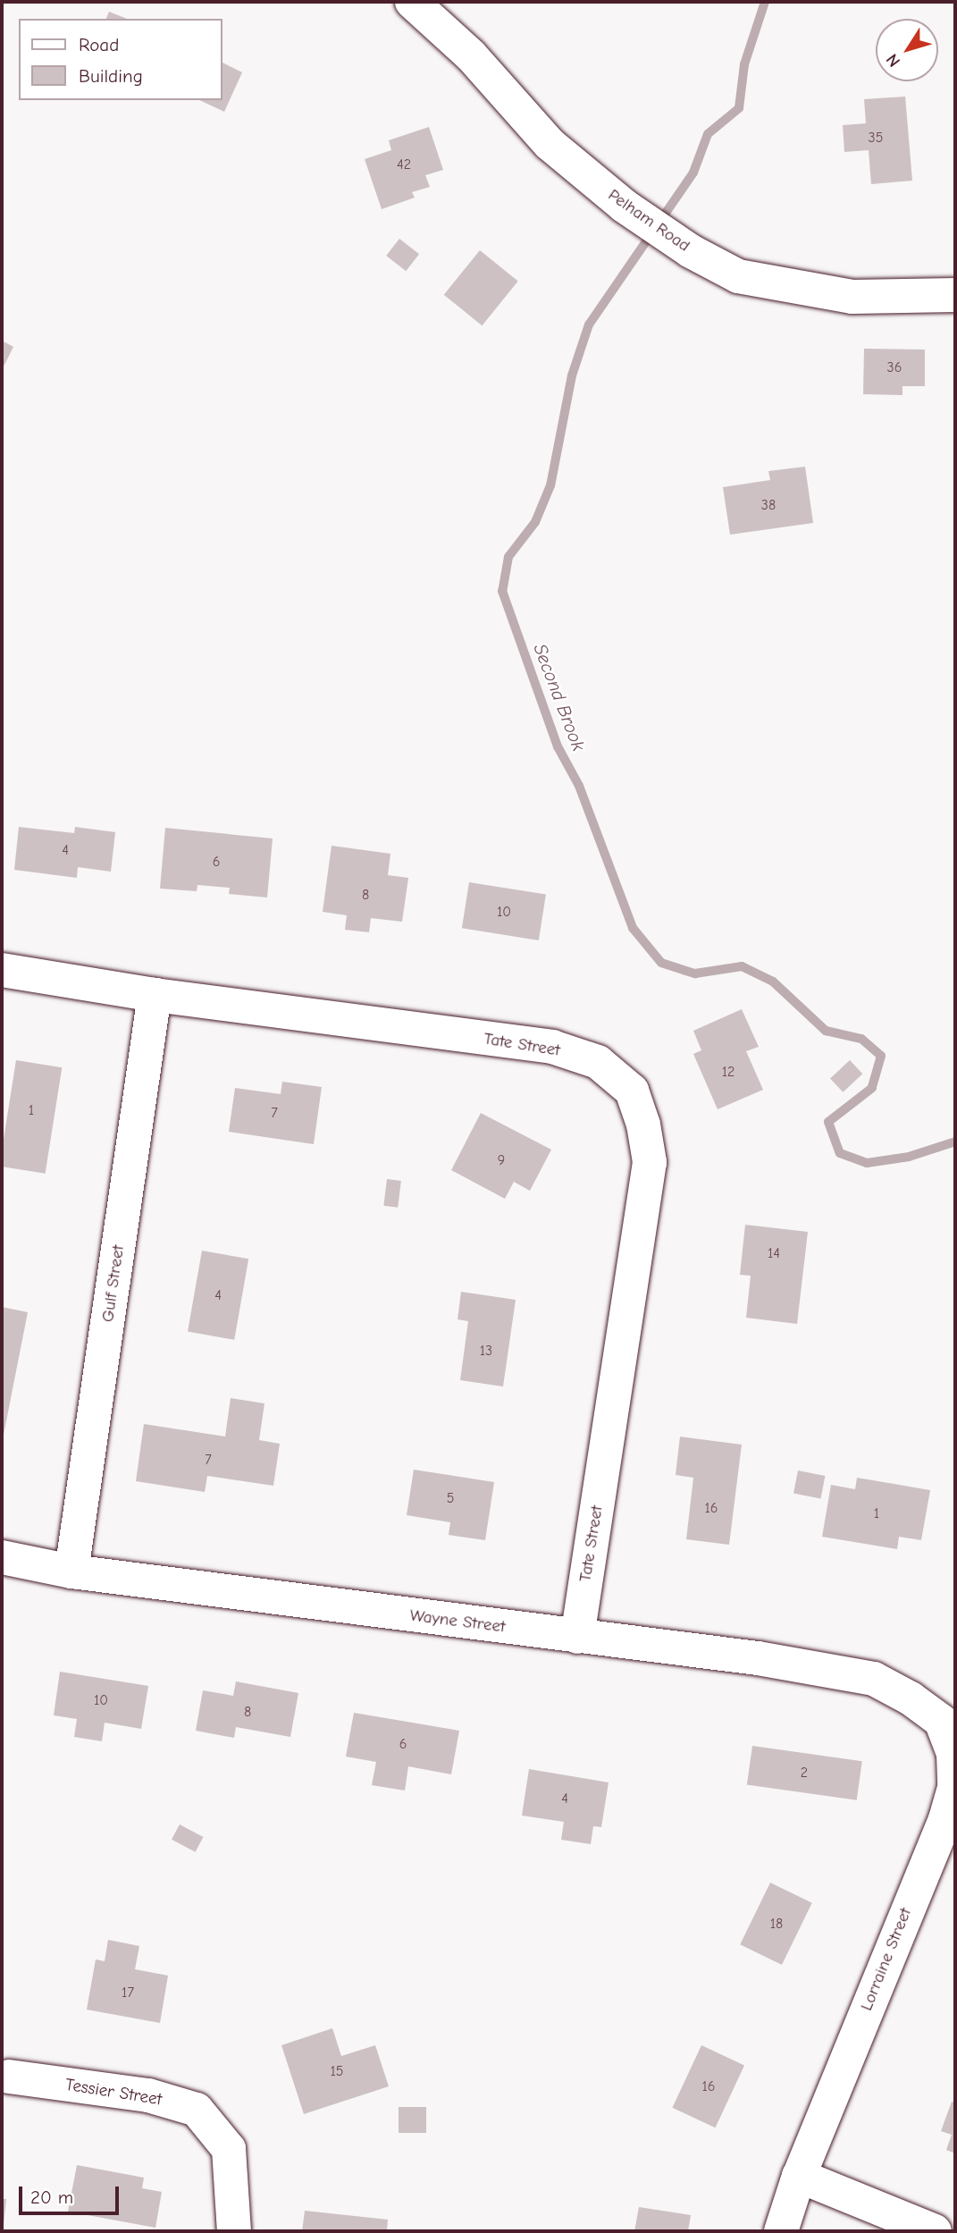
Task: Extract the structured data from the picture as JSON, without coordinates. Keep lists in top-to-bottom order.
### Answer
{
  "streets": {
    "street": [
      "Pelham Road",
      "Tate Street",
      "Gulf Street",
      "Wayne Street",
      "Lorraine Street",
      "Tessier Street"
    ]
  },
  "crossings": [
    ["Tate Street", "Gulf Street"],
    ["Tate Street", "Wayne Street"],
    ["Gulf Street", "Wayne Street"],
    ["Wayne Street", "Lorraine Street"]
  ],
  "water": ["Second Brook"],
  "house_numbers": [
    "35",
    "42",
    "36",
    "38",
    "4",
    "6",
    "8",
    "10",
    "12",
    "1",
    "7",
    "9",
    "14",
    "4",
    "13",
    "7",
    "5",
    "16",
    "1",
    "10",
    "8",
    "6",
    "2",
    "4",
    "18",
    "17",
    "15",
    "16"
  ],
  "legend": ["Road", "Building"],
  "scale_bar": "20 m",
  "north": "bottom left"
}
